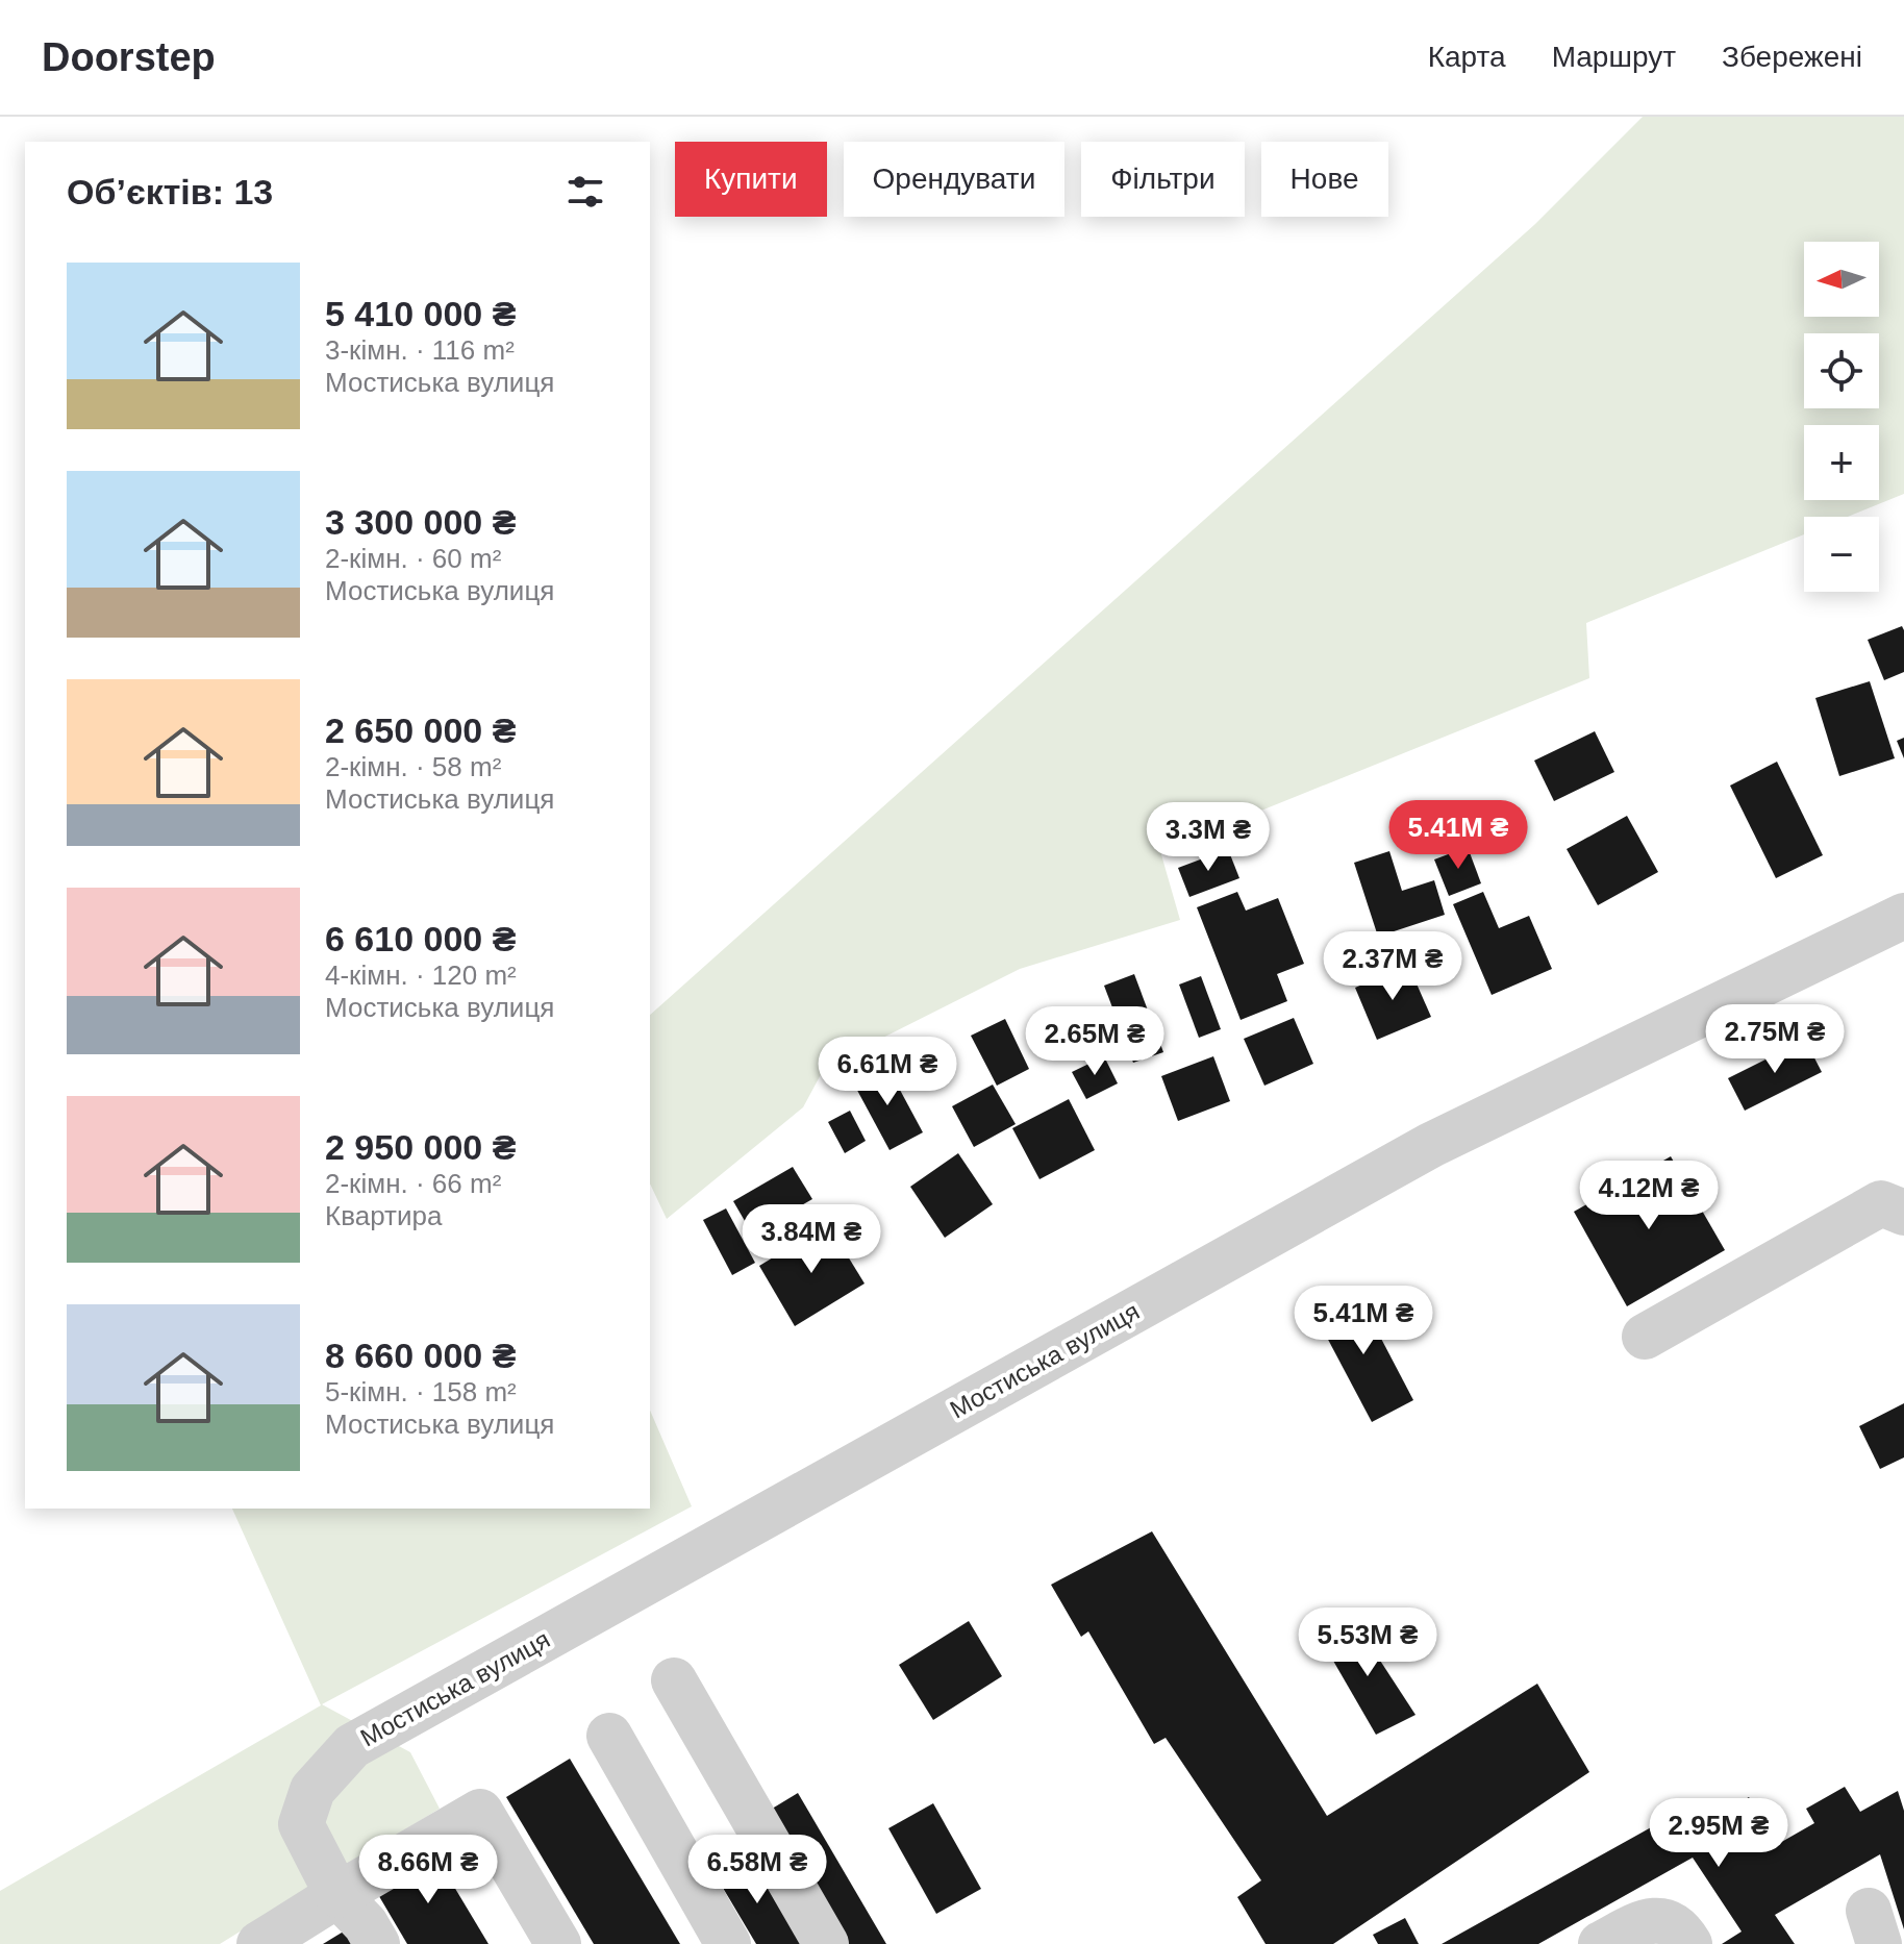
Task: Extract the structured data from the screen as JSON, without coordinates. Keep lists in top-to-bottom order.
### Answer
{
  "streets": {
    "street": ["Мостиська вулиця"]
  },
  "north": "left",
  "page": {
    "header": "Doorstep",
    "nav": ["Карта", "Маршрут", "Збережені"],
    "chip": [
      "Купити",
      "Орендувати",
      "Фільтри",
      "Нове"
    ],
    "heading": "Об’єктів: 13",
    "map_buttons": ["+", "−"],
    "list": [
      {
        "name": "5 410 000 ₴",
        "note": "3-кімн. · 116 m² · Мостиська вулиця"
      },
      {
        "name": "3 300 000 ₴",
        "note": "2-кімн. · 60 m² · Мостиська вулиця"
      },
      {
        "name": "2 650 000 ₴",
        "note": "2-кімн. · 58 m² · Мостиська вулиця"
      },
      {
        "name": "6 610 000 ₴",
        "note": "4-кімн. · 120 m² · Мостиська вулиця"
      },
      {
        "name": "2 950 000 ₴",
        "note": "2-кімн. · 66 m² · Квартира"
      },
      {
        "name": "8 660 000 ₴",
        "note": "5-кімн. · 158 m² · Мостиська вулиця"
      }
    ],
    "price": [
      "5.41M ₴",
      "3.3M ₴",
      "2.37M ₴",
      "2.75M ₴",
      "2.65M ₴",
      "6.61M ₴",
      "4.12M ₴",
      "3.84M ₴",
      "5.41M ₴",
      "5.53M ₴",
      "2.95M ₴",
      "8.66M ₴",
      "6.58M ₴"
    ]
  }
}
